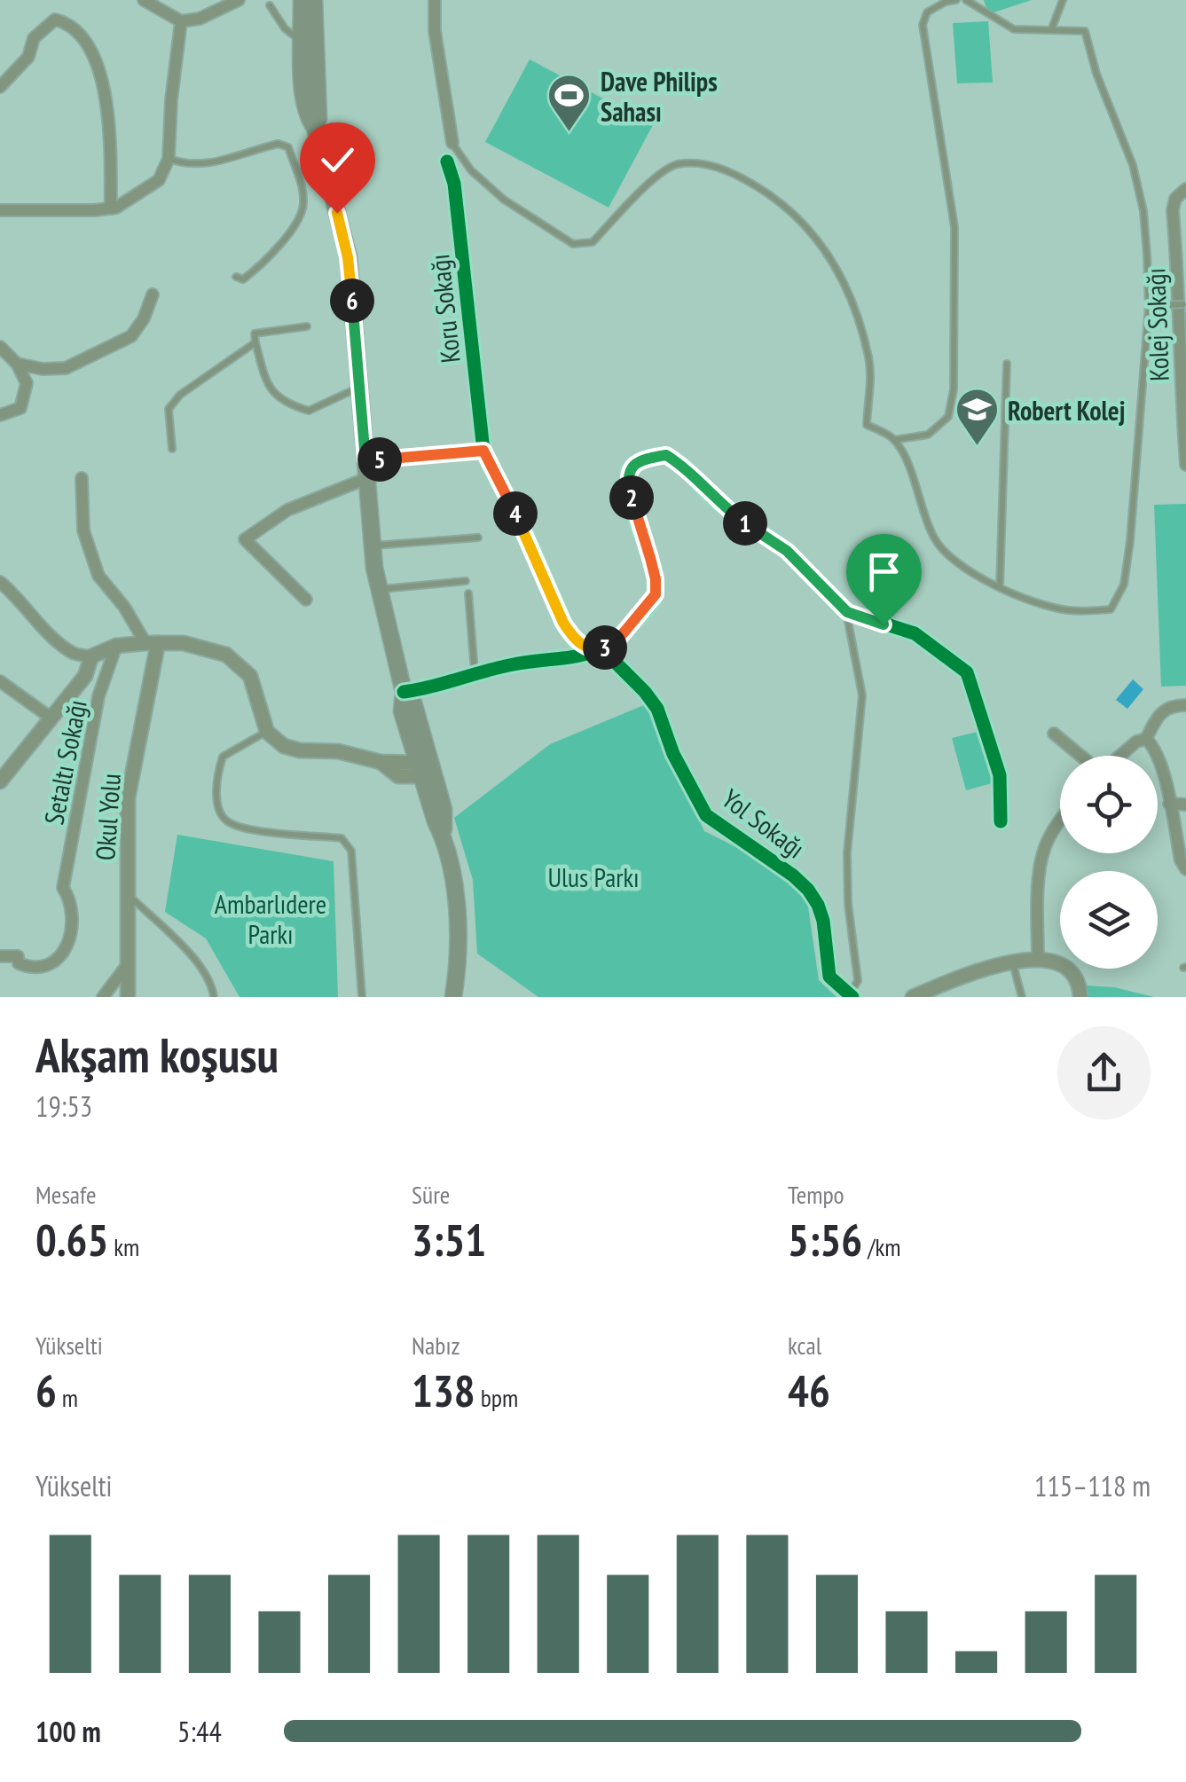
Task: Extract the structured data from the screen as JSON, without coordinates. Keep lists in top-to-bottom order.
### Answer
{
  "streets": {
    "street": [
      "Koru Sokağı",
      "Kolej Sokağı",
      "Setaltı Sokağı",
      "Okul Yolu",
      "Yol Sokağı"
    ]
  },
  "crossings": [
    ["Koru Sokağı", "Yol Sokağı"]
  ],
  "parks": ["Ulus Parkı", "Ambarlıdere Parkı"],
  "places": {
    "sports": ["Dave Philips Sahası"],
    "school or university": ["Robert Kolej"]
  },
  "page": {
    "pins": [
      "6",
      "5",
      "2",
      "4",
      "1",
      "3"
    ],
    "heading": ["Akşam koşusu", "19:53"],
    "stats": [
      ["Mesafe", "0.65 km"],
      ["Süre", "3:51"],
      ["Tempo", "5:56 /km"],
      ["Yükselti", "6 m"],
      ["Nabız", "138 bpm"],
      ["kcal", "46"]
    ],
    "chart": ["Yükselti", "115–118 m"],
    "list": [
      {
        "name": "100 m",
        "note": "5:44"
      }
    ]
  }
}
